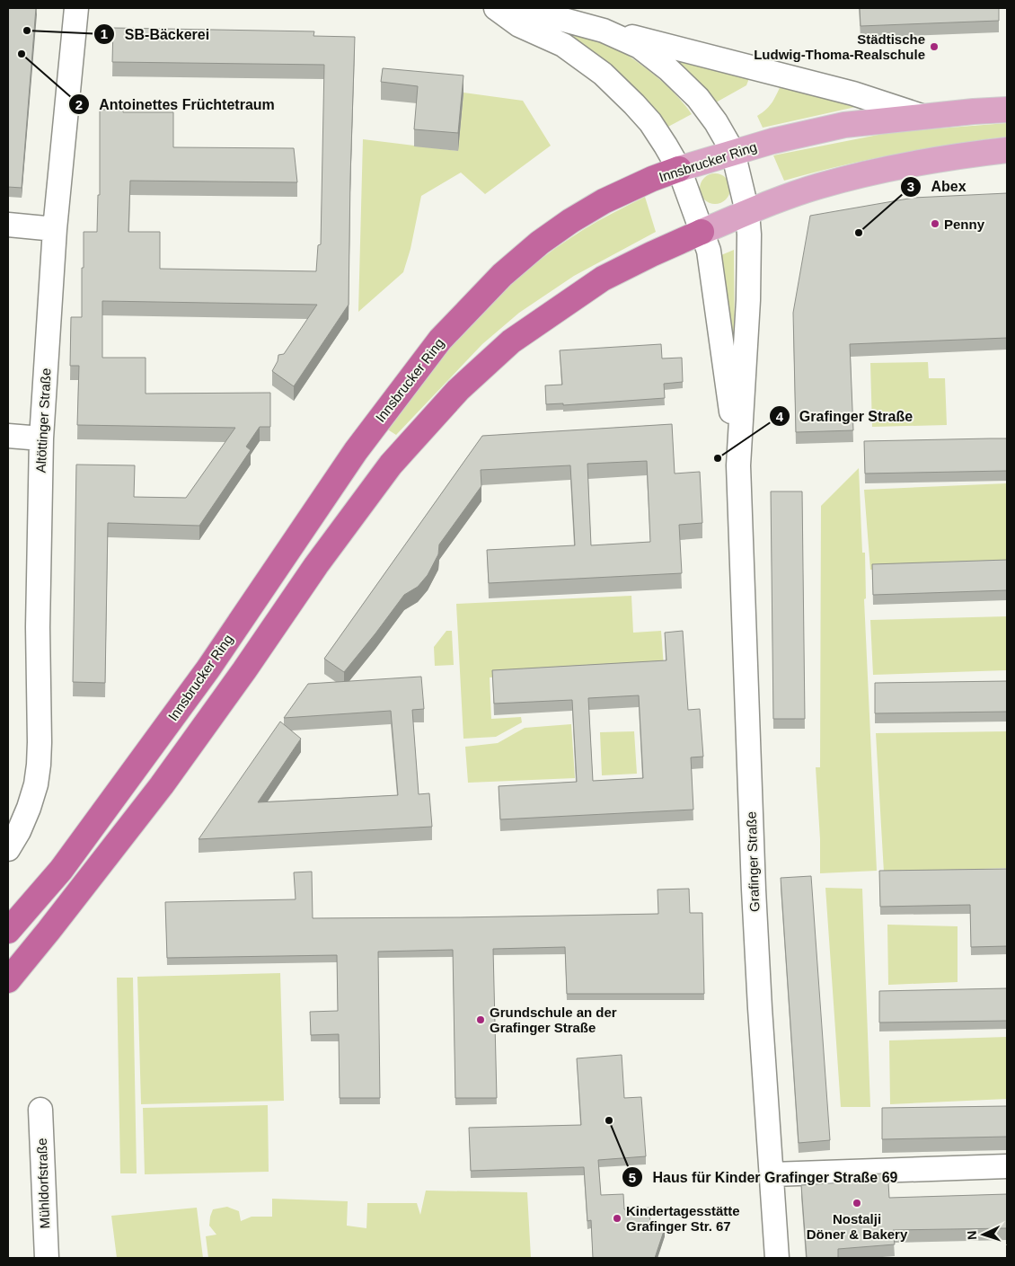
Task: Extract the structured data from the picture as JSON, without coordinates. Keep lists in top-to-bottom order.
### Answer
{
  "streets": {
    "highway": ["Innsbrucker Ring"],
    "street": ["Altöttinger Straße", "Grafinger Straße", "Mühldorfstraße"]
  },
  "crossings": [
    ["Innsbrucker Ring", "Grafinger Straße"]
  ],
  "places": [
    "SB-Bäckerei",
    "Städtische Ludwig-Thoma-Realschule",
    "Antoinettes Früchtetraum",
    "Penny",
    "Abex",
    "Grafinger Straße",
    "Grundschule an der Grafinger Straße",
    "Haus für Kinder Grafinger Straße 69",
    "Nostalji Döner & Bakery",
    "Kindertagesstätte Grafinger Str. 67"
  ],
  "north": "left"
}
